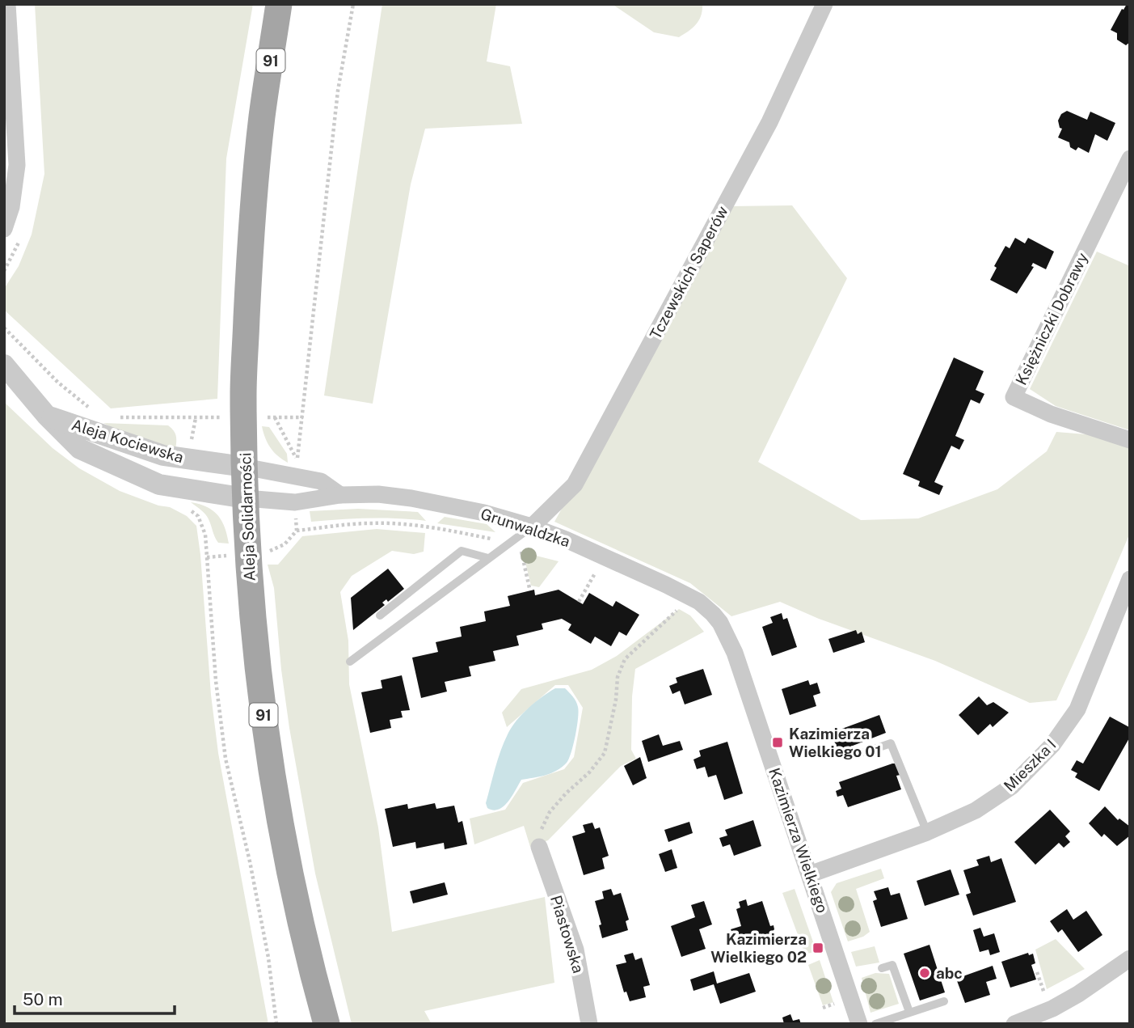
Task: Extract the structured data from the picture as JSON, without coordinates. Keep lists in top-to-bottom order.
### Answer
{
  "streets": {
    "main road": ["91", "Aleja Solidarności"],
    "street": [
      "Tczewskich Saperów",
      "Księżniczki Dobrawy",
      "Aleja Kociewska",
      "Grunwaldzka",
      "Mieszka I",
      "Kazimierza Wielkiego",
      "Piastowska"
    ]
  },
  "crossings": [
    ["Tczewskich Saperów", "Grunwaldzka"],
    ["Aleja Kociewska", "Aleja Solidarności"],
    ["Aleja Kociewska", "Grunwaldzka"],
    ["Aleja Solidarności", "Grunwaldzka"],
    ["Grunwaldzka", "Kazimierza Wielkiego"],
    ["Mieszka I", "Kazimierza Wielkiego"]
  ],
  "places": {
    "transit": ["Kazimierza Wielkiego 01", "Kazimierza Wielkiego 02"],
    "other": ["abc"]
  },
  "scale_bar": "50 m"
}
